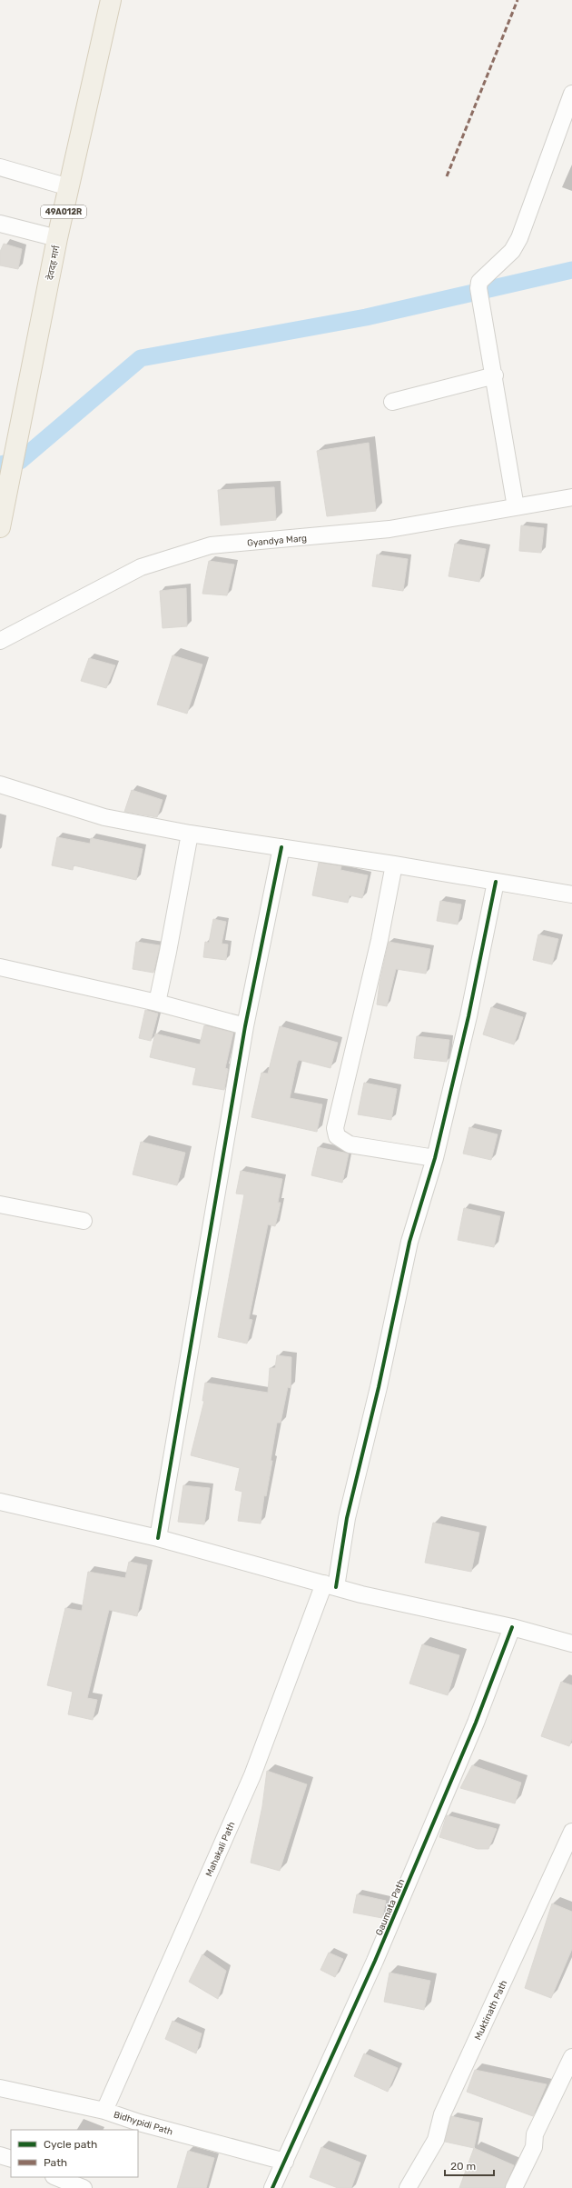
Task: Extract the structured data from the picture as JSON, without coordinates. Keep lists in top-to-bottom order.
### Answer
{
  "streets": {
    "main road": ["49A012R", "देवदह मार्ग"],
    "street": [
      "Gyandya Marg",
      "Mahakali Path",
      "Gaumata Path",
      "Muktinath Path",
      "Bidhypidi Path"
    ]
  },
  "crossings": [
    ["Mahakali Path", "Bidhypidi Path"],
    ["Gaumata Path", "Bidhypidi Path"]
  ],
  "legend": ["Cycle path", "Path"],
  "scale_bar": "20 m"
}
